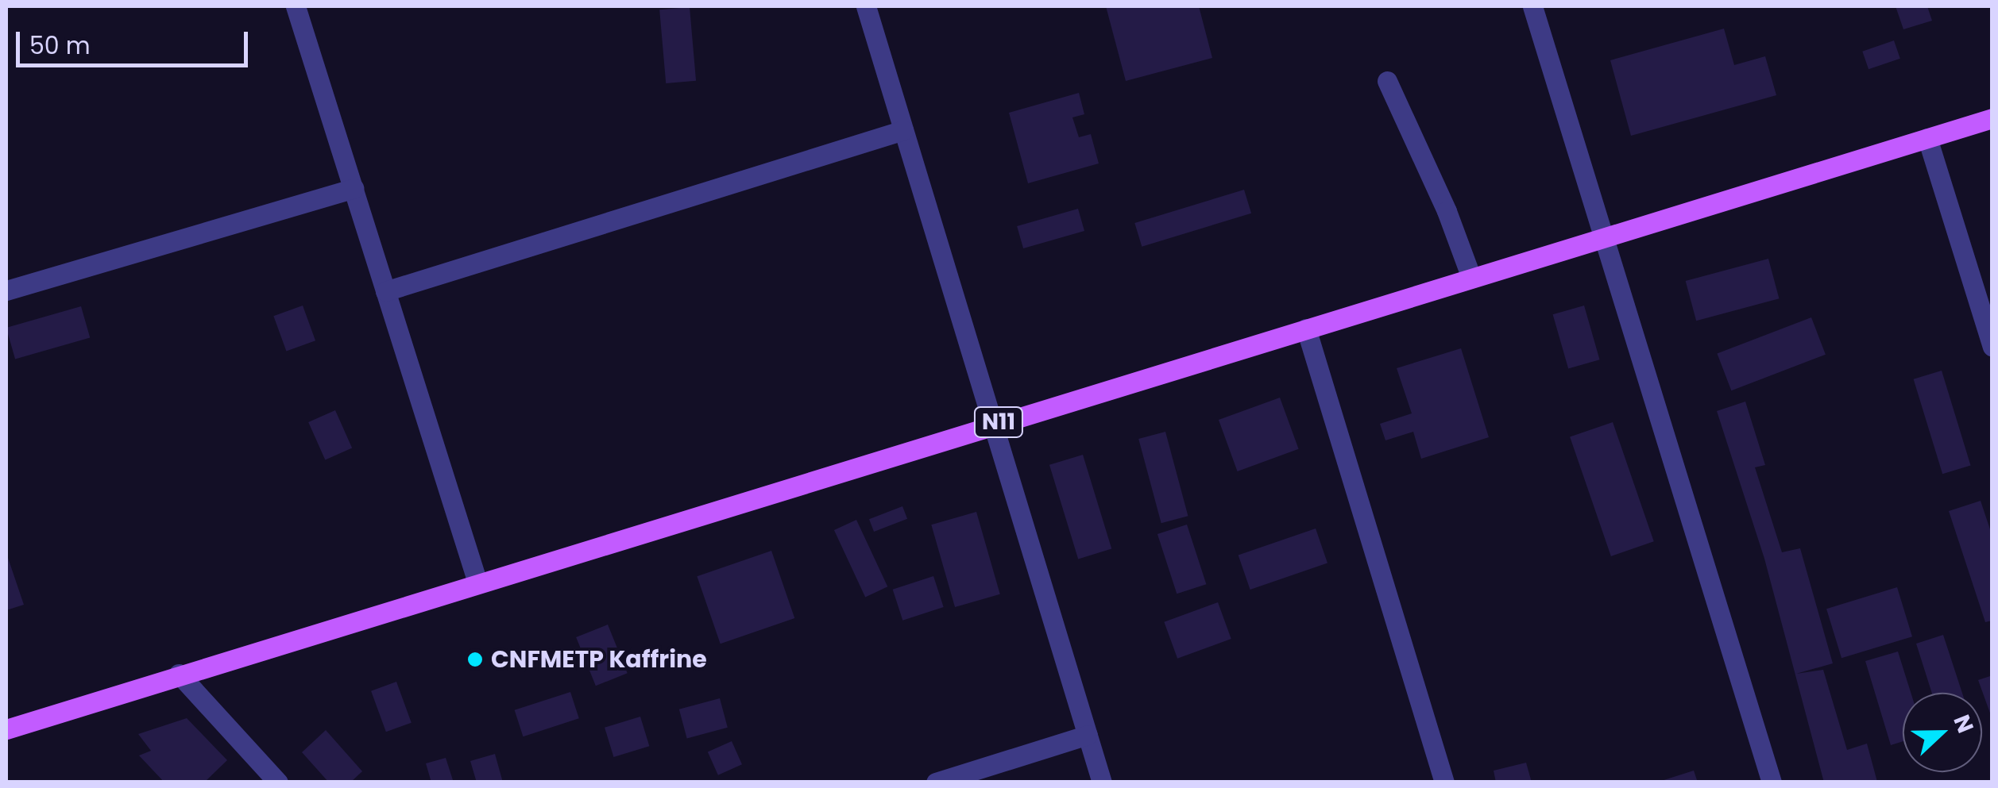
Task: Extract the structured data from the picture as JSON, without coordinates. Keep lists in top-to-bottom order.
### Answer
{
  "streets": {
    "main road": ["N11"]
  },
  "places": ["CNFMETP Kaffrine"],
  "scale_bar": "50 m",
  "north": "right"
}
